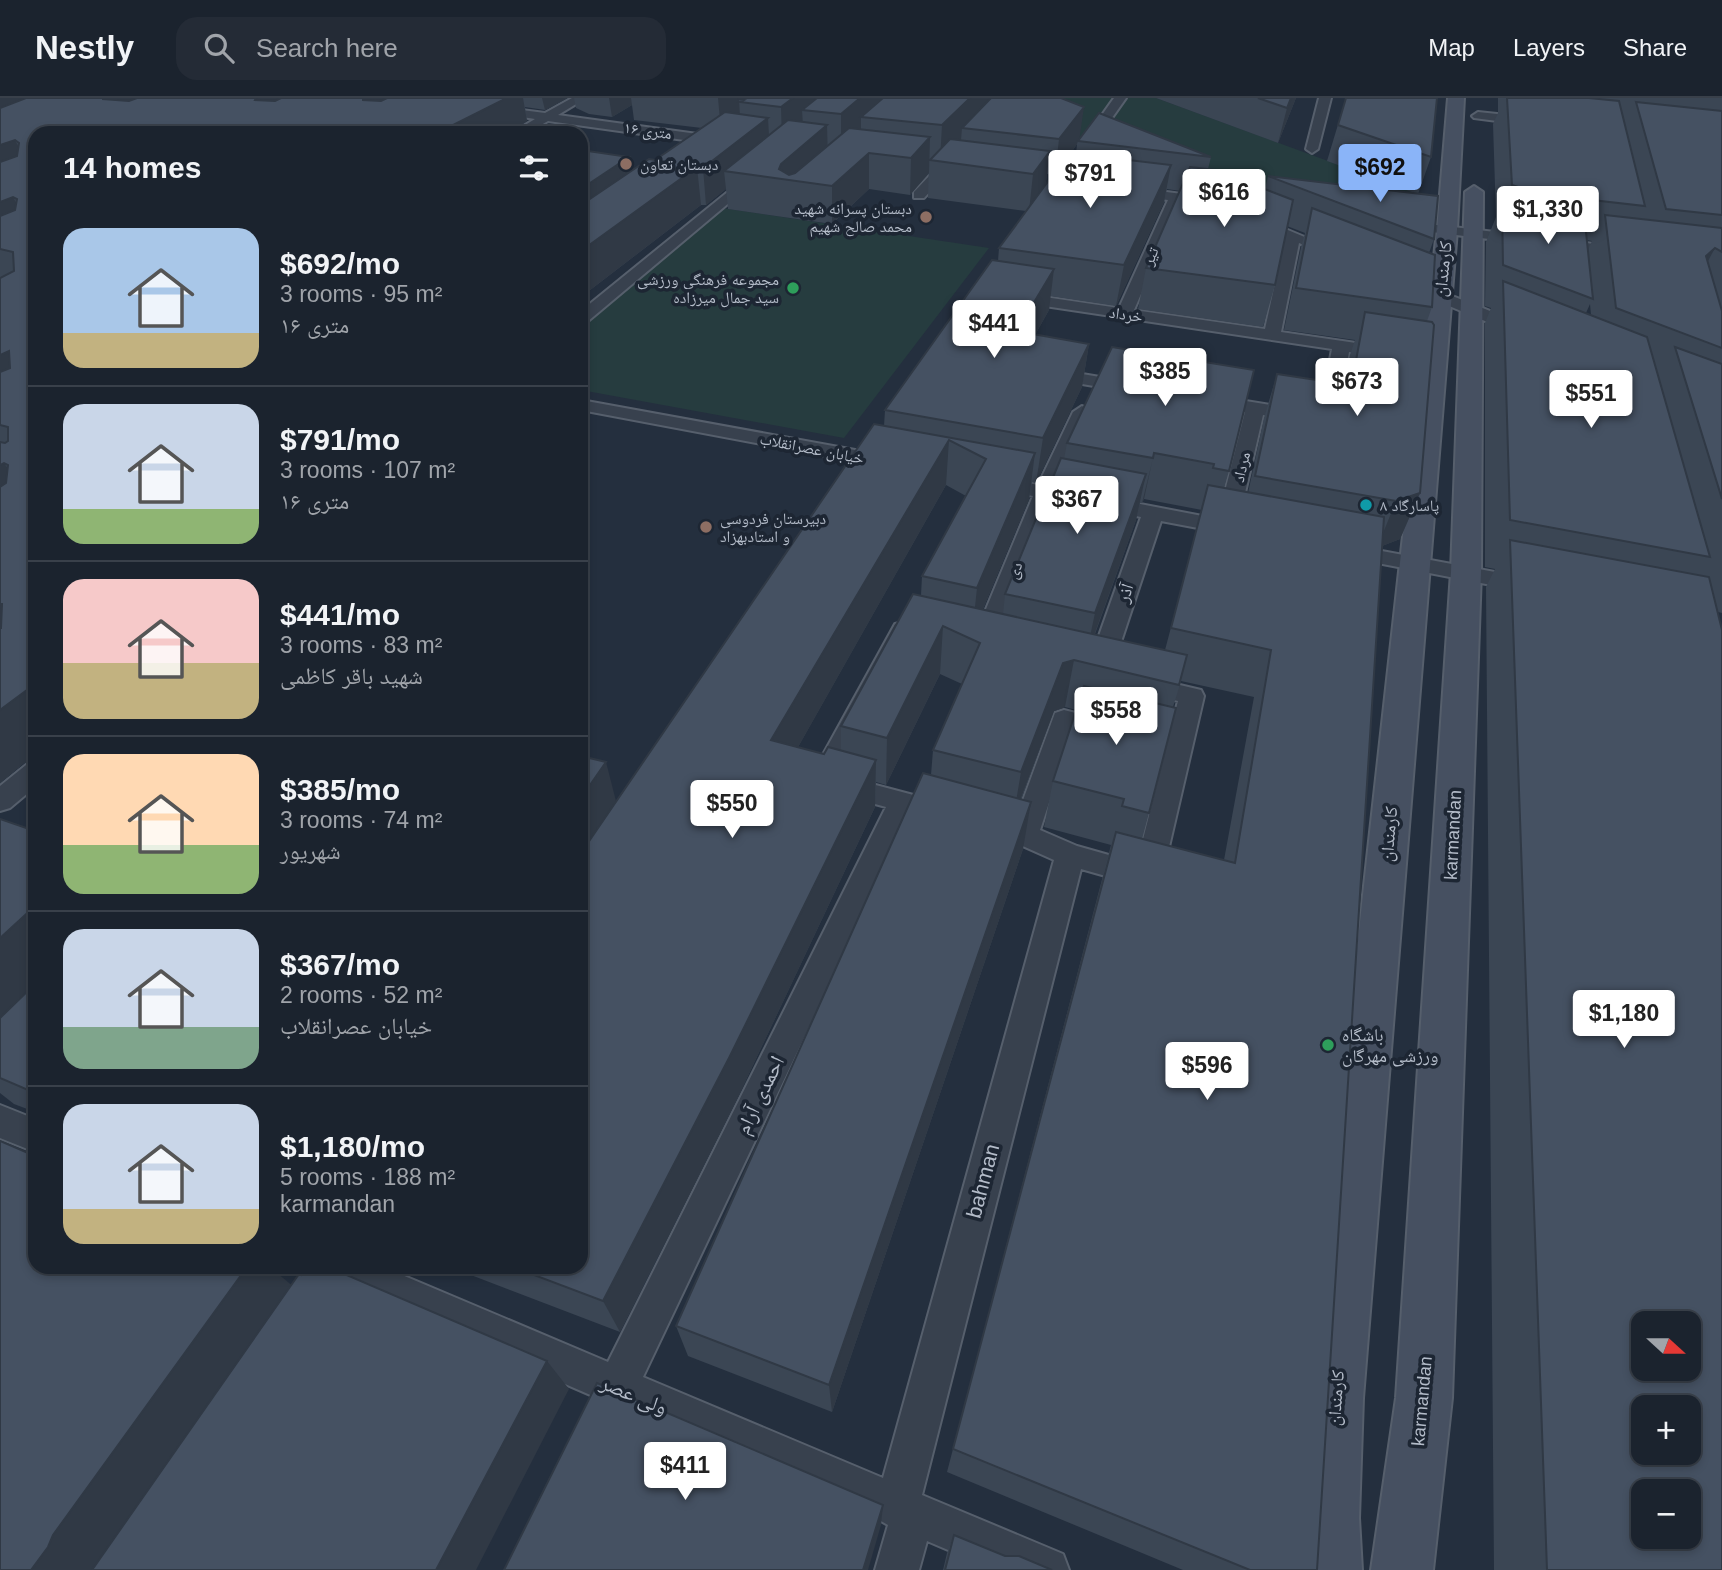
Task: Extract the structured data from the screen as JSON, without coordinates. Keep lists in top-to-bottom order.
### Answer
{
  "streets": {
    "main road": ["کارمندان", "karmandan"],
    "street": [
      "۱۶ متری",
      "تیر",
      "خرداد",
      "خیابان عصرانقلاب",
      "مرداد",
      "دی",
      "آذر",
      "احمدی آرام",
      "bahman",
      "ولی عصر"
    ]
  },
  "crossings": [
    ["تیر", "خرداد"],
    ["کارمندان", "خرداد"],
    ["کارمندان", "karmandan"],
    ["احمدی آرام", "ولی عصر"],
    ["bahman", "ولی عصر"]
  ],
  "places": [
    "دبستان تعاون",
    "دبستان پسرانه شهید محمد صالح شهیم",
    "مجموعه فرهنگی ورزشی سید جمال میرزاده",
    "پاسارگاد ۸",
    "دبیرستان فردوسی و استادبهزاد",
    "باشگاه ورزشی مهرگان"
  ],
  "north": "right",
  "page": {
    "header": "Nestly",
    "search": "Search here",
    "nav": ["Map", "Layers", "Share"],
    "heading": "14 homes",
    "price": [
      "$692",
      "$791",
      "$616",
      "$1,330",
      "$441",
      "$385",
      "$673",
      "$551",
      "$367",
      "$558",
      "$550",
      "$1,180",
      "$596",
      "$411"
    ],
    "list": [
      {
        "name": "$692/mo",
        "note": "3 rooms · 95 m² · ۱۶ متری"
      },
      {
        "name": "$791/mo",
        "note": "3 rooms · 107 m² · ۱۶ متری"
      },
      {
        "name": "$441/mo",
        "note": "3 rooms · 83 m² · شهید باقر کاظمی"
      },
      {
        "name": "$385/mo",
        "note": "3 rooms · 74 m² · شهریور"
      },
      {
        "name": "$367/mo",
        "note": "2 rooms · 52 m² · خیابان عصرانقلاب"
      },
      {
        "name": "$1,180/mo",
        "note": "5 rooms · 188 m² · karmandan"
      }
    ],
    "map_buttons": ["+", "−"]
  }
}
